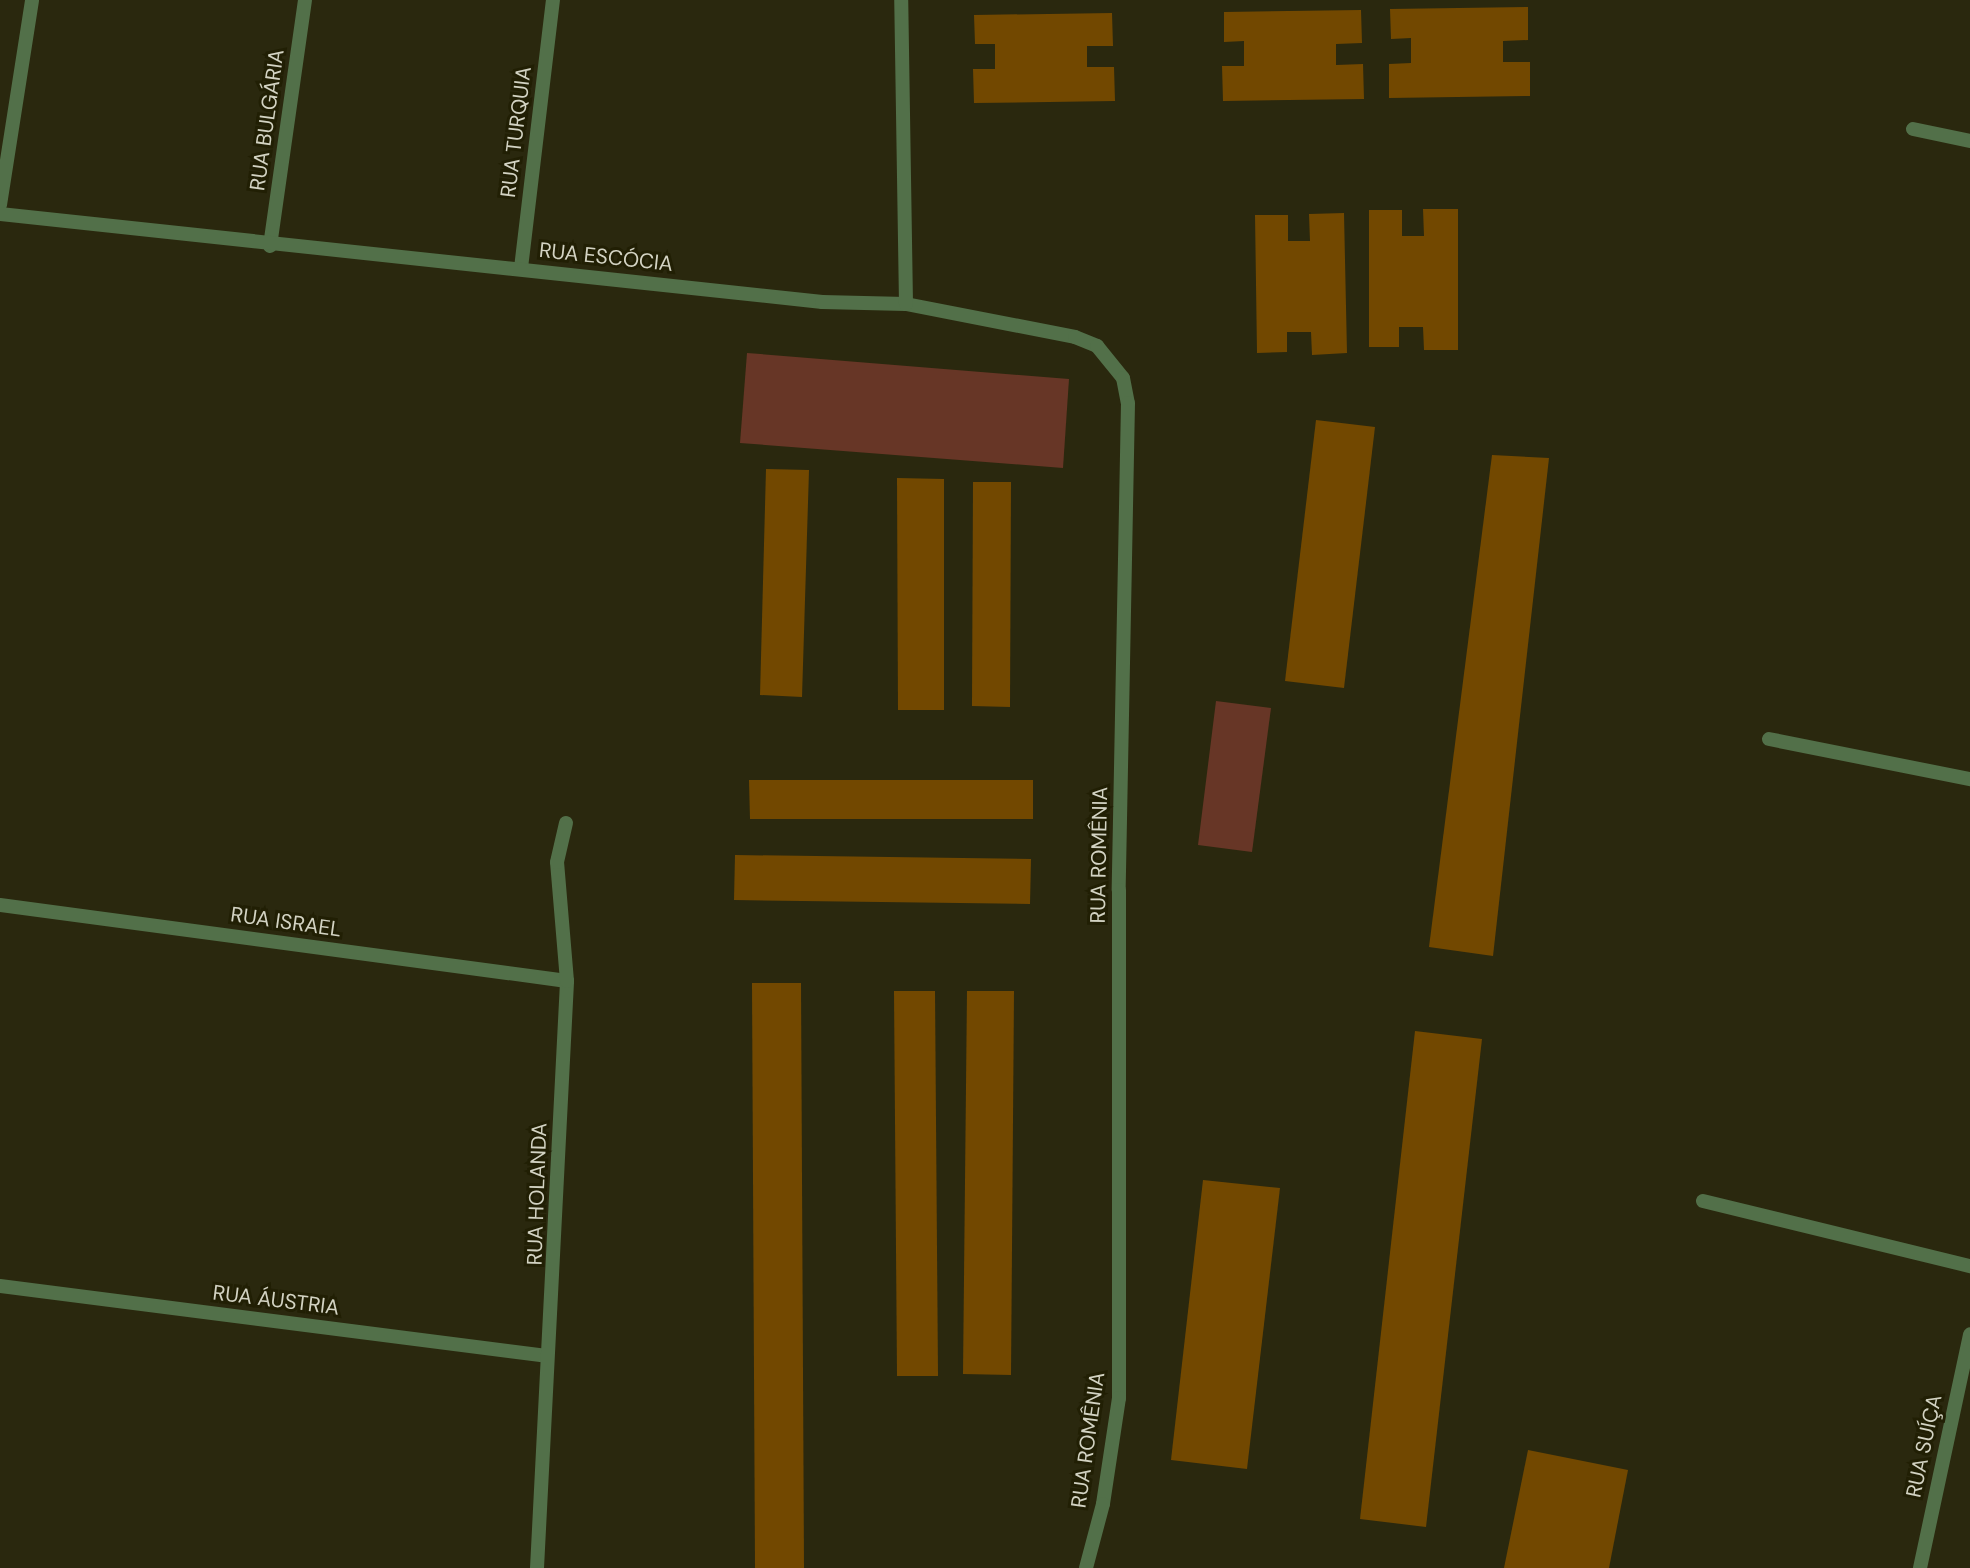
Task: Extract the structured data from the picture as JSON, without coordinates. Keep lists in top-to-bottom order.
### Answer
{
  "streets": {
    "street": [
      "RUA BULGÁRIA",
      "RUA TURQUIA",
      "RUA ESCÓCIA",
      "RUA ROMÊNIA",
      "RUA ISRAEL",
      "RUA HOLANDA",
      "RUA ÁUSTRIA",
      "RUA SUÍÇA"
    ]
  },
  "crossings": [
    ["RUA BULGÁRIA", "RUA ESCÓCIA"],
    ["RUA TURQUIA", "RUA ESCÓCIA"],
    ["RUA ESCÓCIA", "RUA ROMÊNIA"],
    ["RUA ISRAEL", "RUA HOLANDA"],
    ["RUA HOLANDA", "RUA ÁUSTRIA"]
  ]
}
